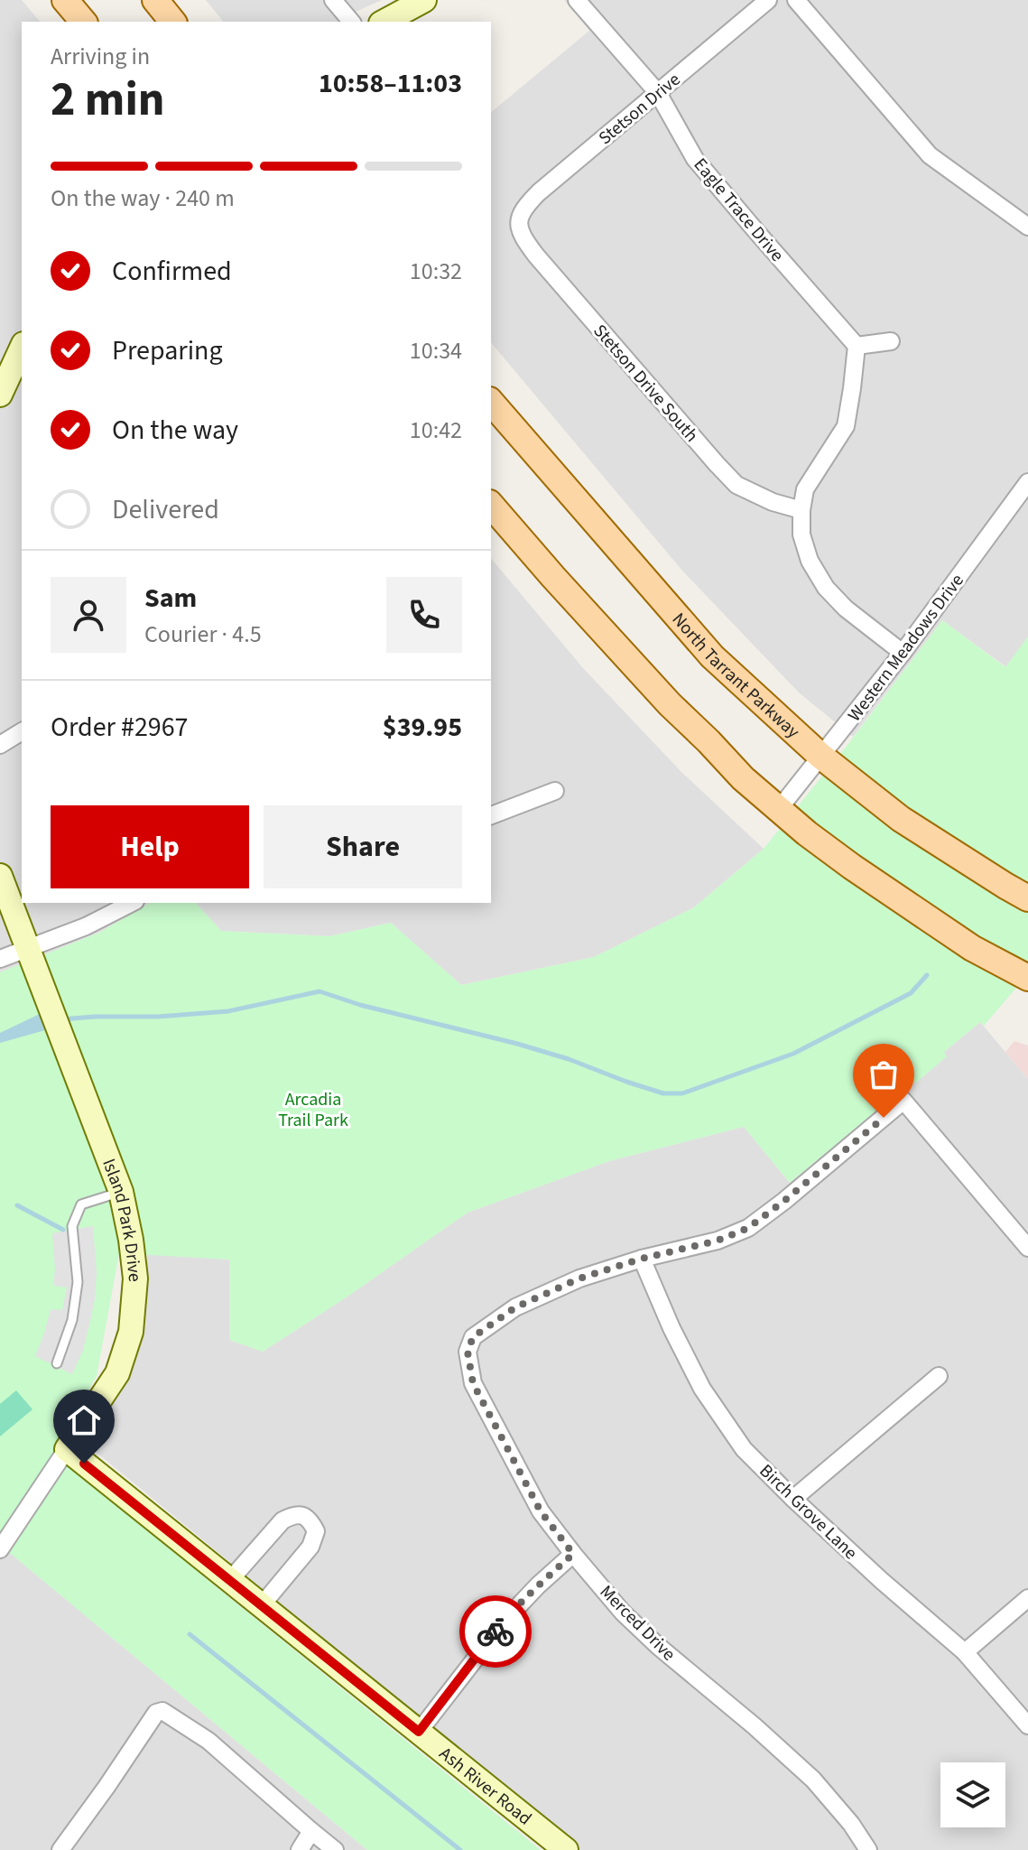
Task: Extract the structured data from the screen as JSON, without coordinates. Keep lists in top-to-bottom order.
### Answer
{
  "streets": {
    "main road": ["North Tarrant Parkway"],
    "street": [
      "Stetson Drive",
      "Eagle Trace Drive",
      "Stetson Drive South",
      "Western Meadows Drive",
      "Island Park Drive",
      "Birch Grove Lane",
      "Merced Drive",
      "Ash River Road"
    ]
  },
  "crossings": [
    ["Stetson Drive", "Eagle Trace Drive"],
    ["Stetson Drive", "Stetson Drive South"],
    ["Western Meadows Drive", "North Tarrant Parkway"],
    ["Island Park Drive", "Ash River Road"],
    ["Birch Grove Lane", "Merced Drive"]
  ],
  "parks": ["Arcadia Trail Park"],
  "page": {
    "heading": ["2 min", "Arriving in", "10:58–11:03"],
    "panel": [
      "Sam",
      "Courier · 4.5",
      "Order #2967",
      "$39.95"
    ],
    "bar": "On the way · 240 m",
    "list": [
      ["Confirmed", "10:32"],
      ["Preparing", "10:34"],
      ["On the way", "10:42"],
      "Delivered"
    ],
    "buttons": ["Help", "Share"]
  }
}
